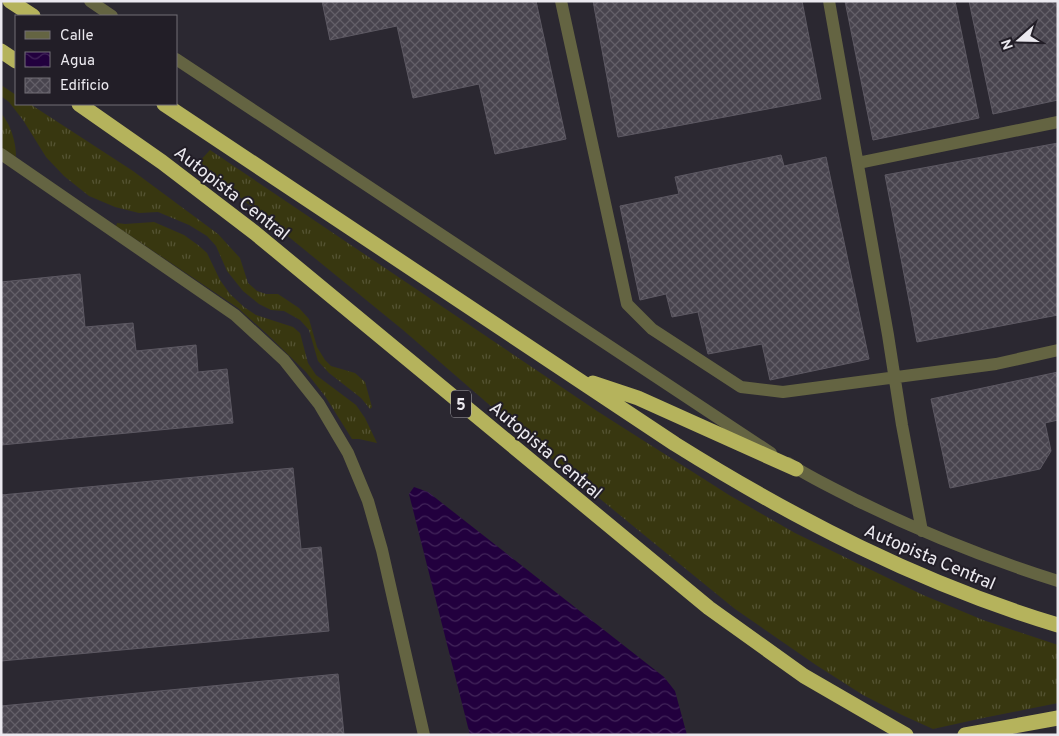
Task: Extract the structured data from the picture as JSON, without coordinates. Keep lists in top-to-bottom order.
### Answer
{
  "streets": {
    "highway": ["Autopista Central", "5"]
  },
  "legend": ["Calle", "Agua", "Edificio"],
  "north": "left"
}
